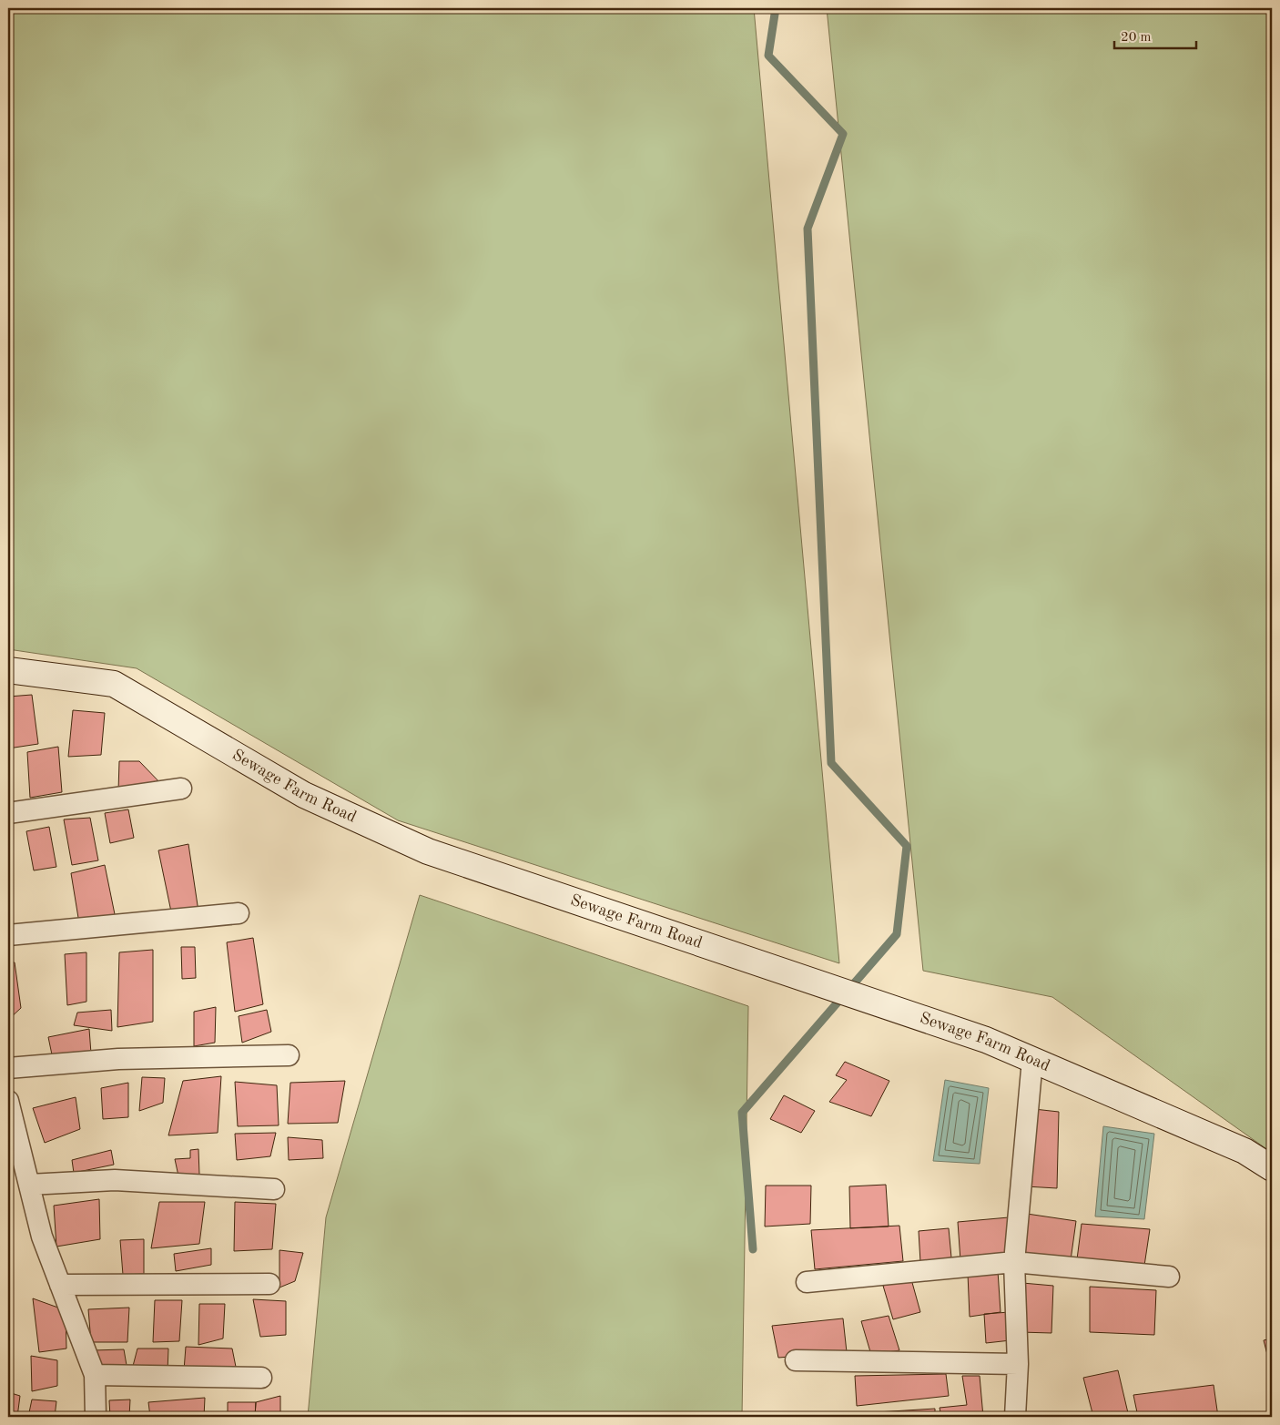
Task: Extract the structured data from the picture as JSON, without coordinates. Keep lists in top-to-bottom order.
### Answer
{
  "streets": {
    "main road": ["Sewage Farm Road"]
  },
  "scale_bar": "20 m"
}
